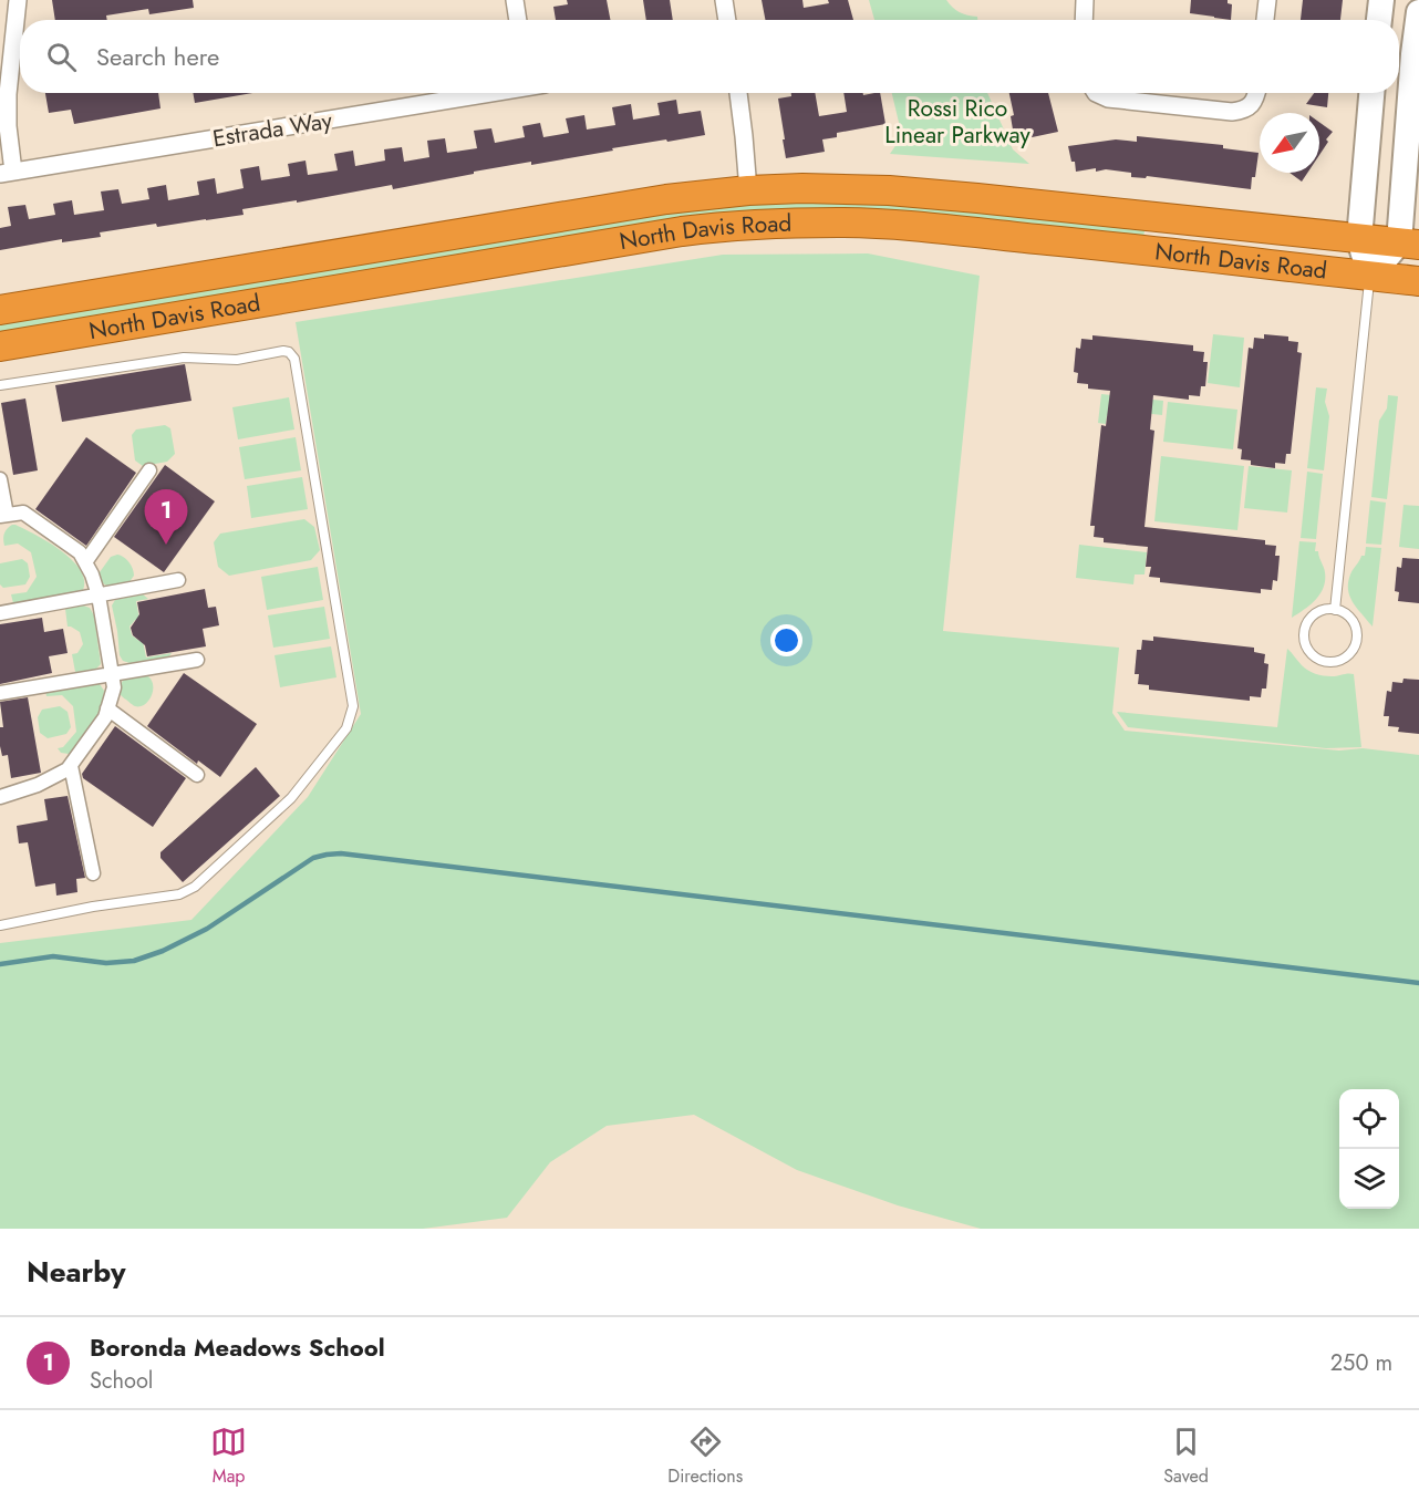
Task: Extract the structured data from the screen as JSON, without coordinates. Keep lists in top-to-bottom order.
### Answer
{
  "streets": {
    "highway": ["North Davis Road"],
    "street": ["Estrada Way"]
  },
  "parks": ["Rossi Rico Linear Parkway"],
  "north": "bottom left",
  "page": {
    "search": "Search here",
    "pins": "1",
    "heading": "Nearby",
    "list": [
      {
        "mark": "1",
        "name": "Boronda Meadows School",
        "note": "School",
        "value": "250 m"
      }
    ],
    "nav": ["Map", "Directions", "Saved"]
  }
}
